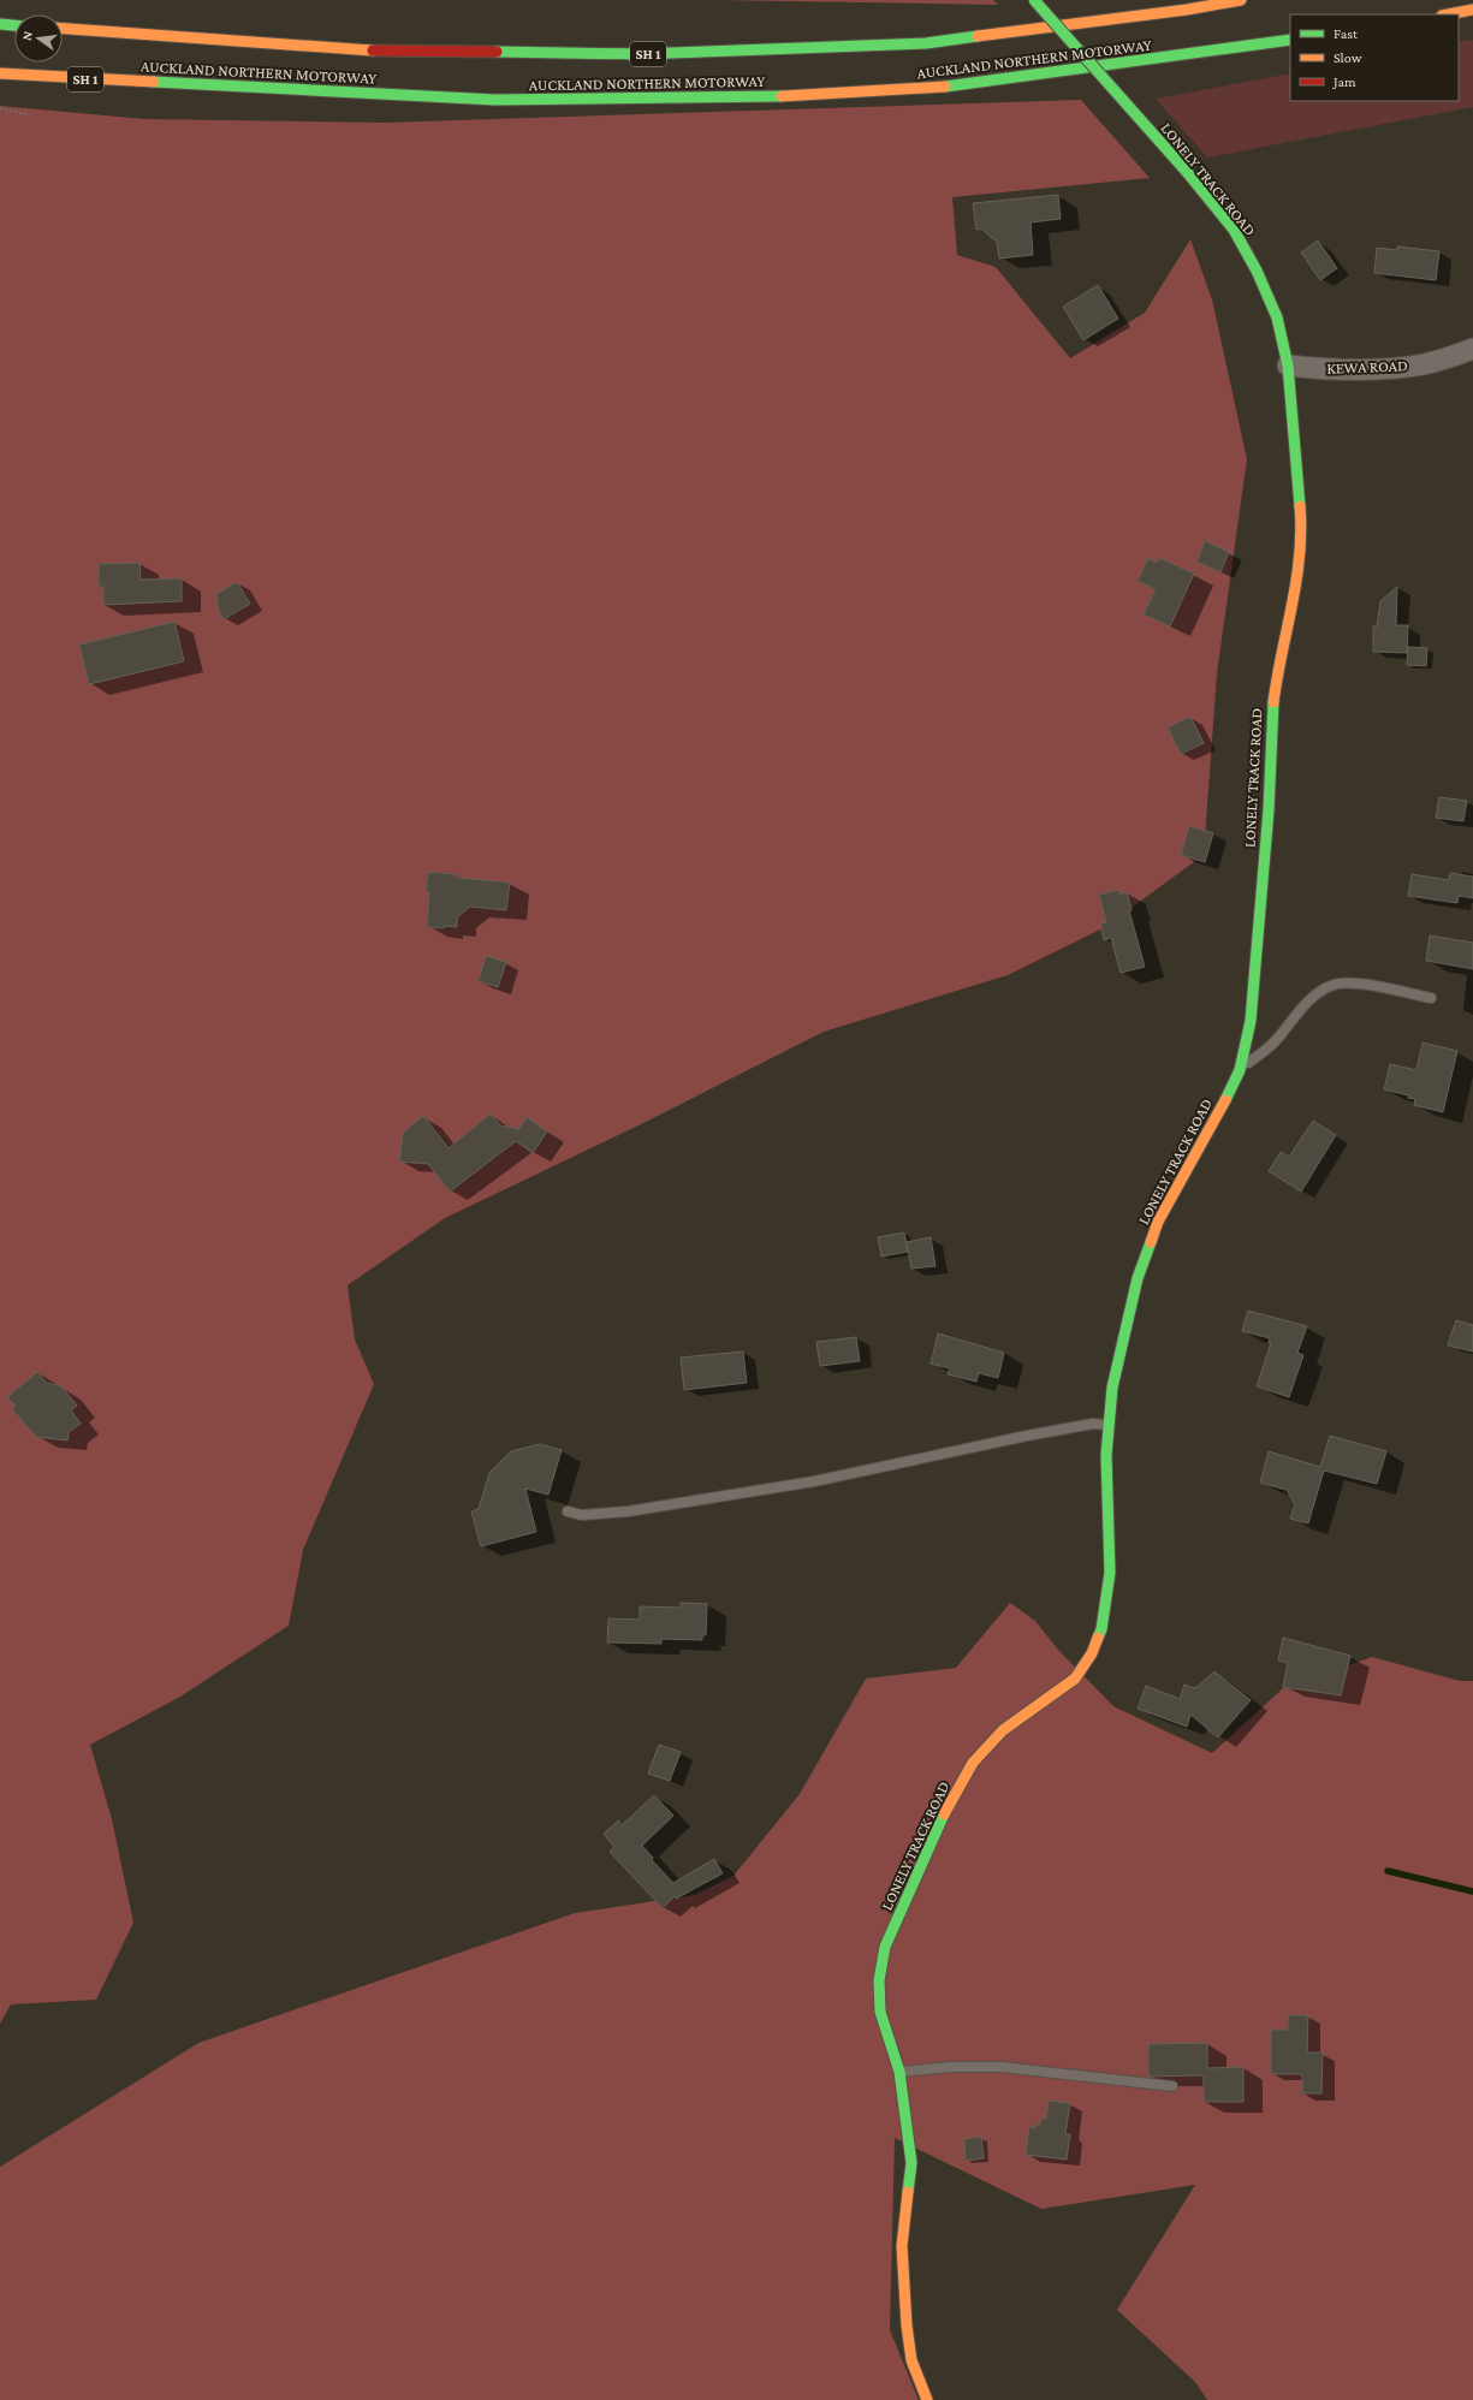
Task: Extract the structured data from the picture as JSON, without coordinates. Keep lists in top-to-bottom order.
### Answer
{
  "streets": {
    "main road": ["SH 1", "AUCKLAND NORTHERN MOTORWAY", "LONELY TRACK ROAD"],
    "street": ["KEWA ROAD"]
  },
  "crossings": [
    ["LONELY TRACK ROAD", "KEWA ROAD"]
  ],
  "legend": ["Fast", "Slow", "Jam"],
  "north": "left"
}
